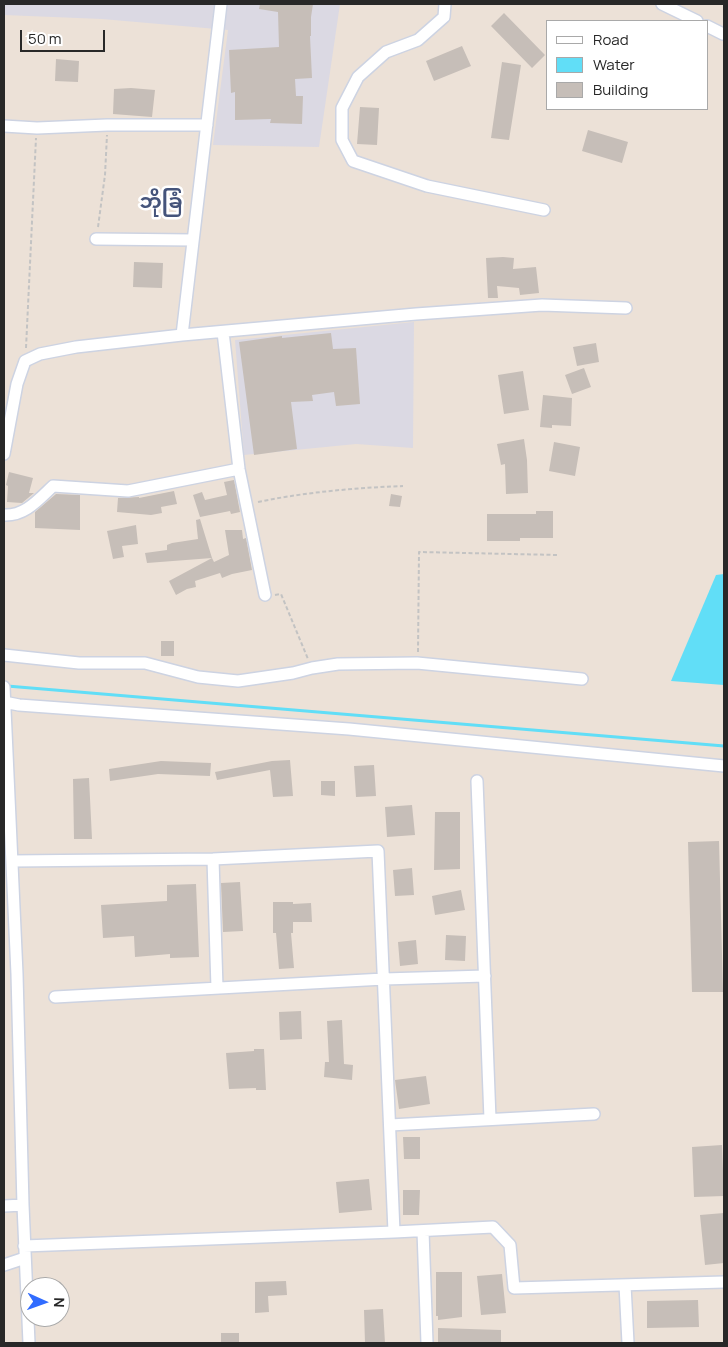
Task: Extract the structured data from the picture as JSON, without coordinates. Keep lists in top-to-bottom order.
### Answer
{
  "districts": ["ဘိုခြံ"],
  "legend": ["Road", "Water", "Building"],
  "scale_bar": "50 m",
  "north": "right"
}
